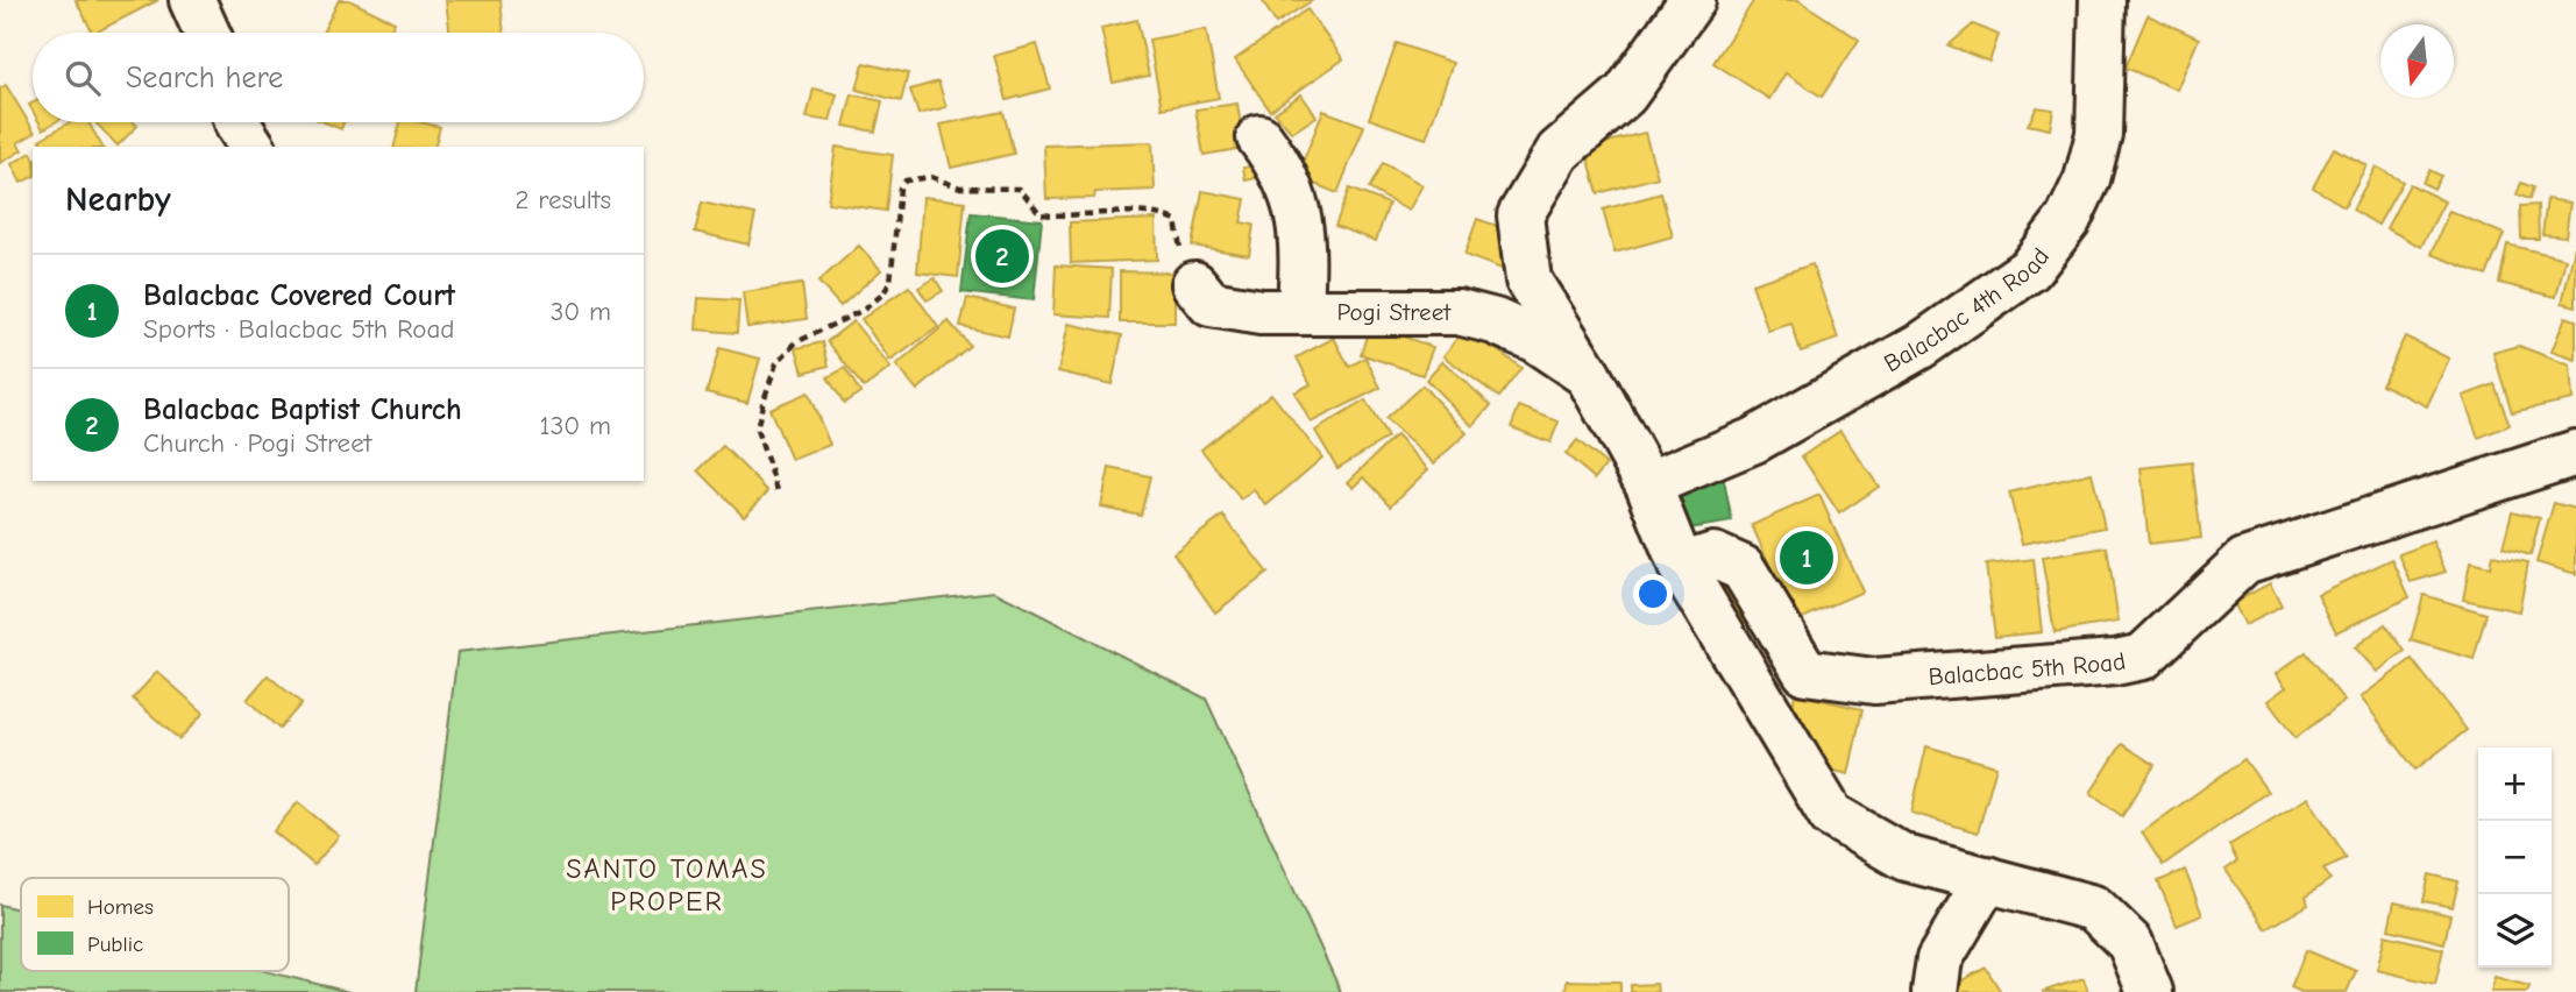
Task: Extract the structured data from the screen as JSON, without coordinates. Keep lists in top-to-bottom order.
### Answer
{
  "streets": {
    "street": ["Balacbac 4th Road", "Pogi Street", "Balacbac 5th Road"]
  },
  "districts": ["SANTO TOMAS PROPER"],
  "legend": ["Homes", "Public"],
  "north": "bottom",
  "page": {
    "search": "Search here",
    "heading": ["Nearby", "2 results"],
    "pins": ["2", "1"],
    "list": [
      {
        "mark": "1",
        "name": "Balacbac Covered Court",
        "note": "Sports · Balacbac 5th Road",
        "value": "30 m"
      },
      {
        "mark": "2",
        "name": "Balacbac Baptist Church",
        "note": "Church · Pogi Street",
        "value": "130 m"
      }
    ],
    "map_buttons": ["+", "−"]
  }
}
